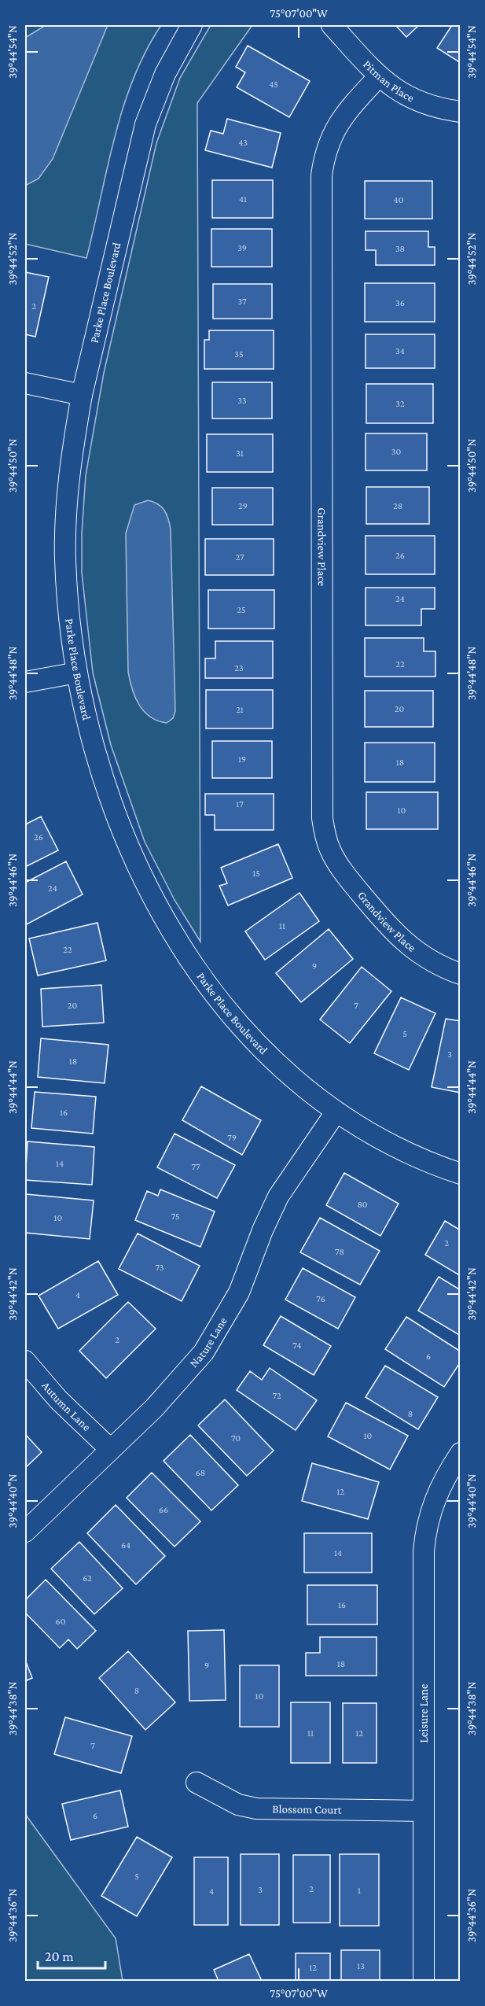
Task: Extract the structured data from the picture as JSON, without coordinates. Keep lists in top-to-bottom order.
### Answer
{
  "streets": {
    "street": [
      "Pitman Place",
      "Parke Place Boulevard",
      "Grandview Place",
      "Nature Lane",
      "Autumn Lane",
      "Leisure Lane",
      "Blossom Court"
    ]
  },
  "crossings": [
    ["Pitman Place", "Grandview Place"],
    ["Parke Place Boulevard", "Nature Lane"],
    ["Nature Lane", "Autumn Lane"],
    ["Leisure Lane", "Blossom Court"]
  ],
  "house_numbers": [
    "45",
    "43",
    "41",
    "40",
    "39",
    "38",
    "37",
    "36",
    "2",
    "34",
    "35",
    "33",
    "32",
    "30",
    "31",
    "29",
    "28",
    "26",
    "27",
    "24",
    "25",
    "22",
    "23",
    "20",
    "21",
    "19",
    "18",
    "17",
    "10",
    "26",
    "15",
    "24",
    "11",
    "22",
    "9",
    "20",
    "7",
    "5",
    "3",
    "18",
    "16",
    "79",
    "14",
    "77",
    "80",
    "75",
    "10",
    "2",
    "78",
    "73",
    "4",
    "76",
    "2",
    "74",
    "6",
    "72",
    "8",
    "10",
    "70",
    "68",
    "12",
    "66",
    "64",
    "14",
    "62",
    "16",
    "60",
    "18",
    "9",
    "8",
    "10",
    "11",
    "12",
    "7",
    "6",
    "5",
    "2",
    "3",
    "1",
    "4",
    "13",
    "12"
  ],
  "scale_bar": "20 m",
  "coordinates": [
    "75°07'00\"W",
    "39°44'54\"N",
    "39°44'52\"N",
    "39°44'50\"N",
    "39°44'48\"N",
    "39°44'46\"N",
    "39°44'44\"N",
    "39°44'42\"N",
    "39°44'40\"N",
    "39°44'38\"N",
    "39°44'36\"N"
  ]
}
